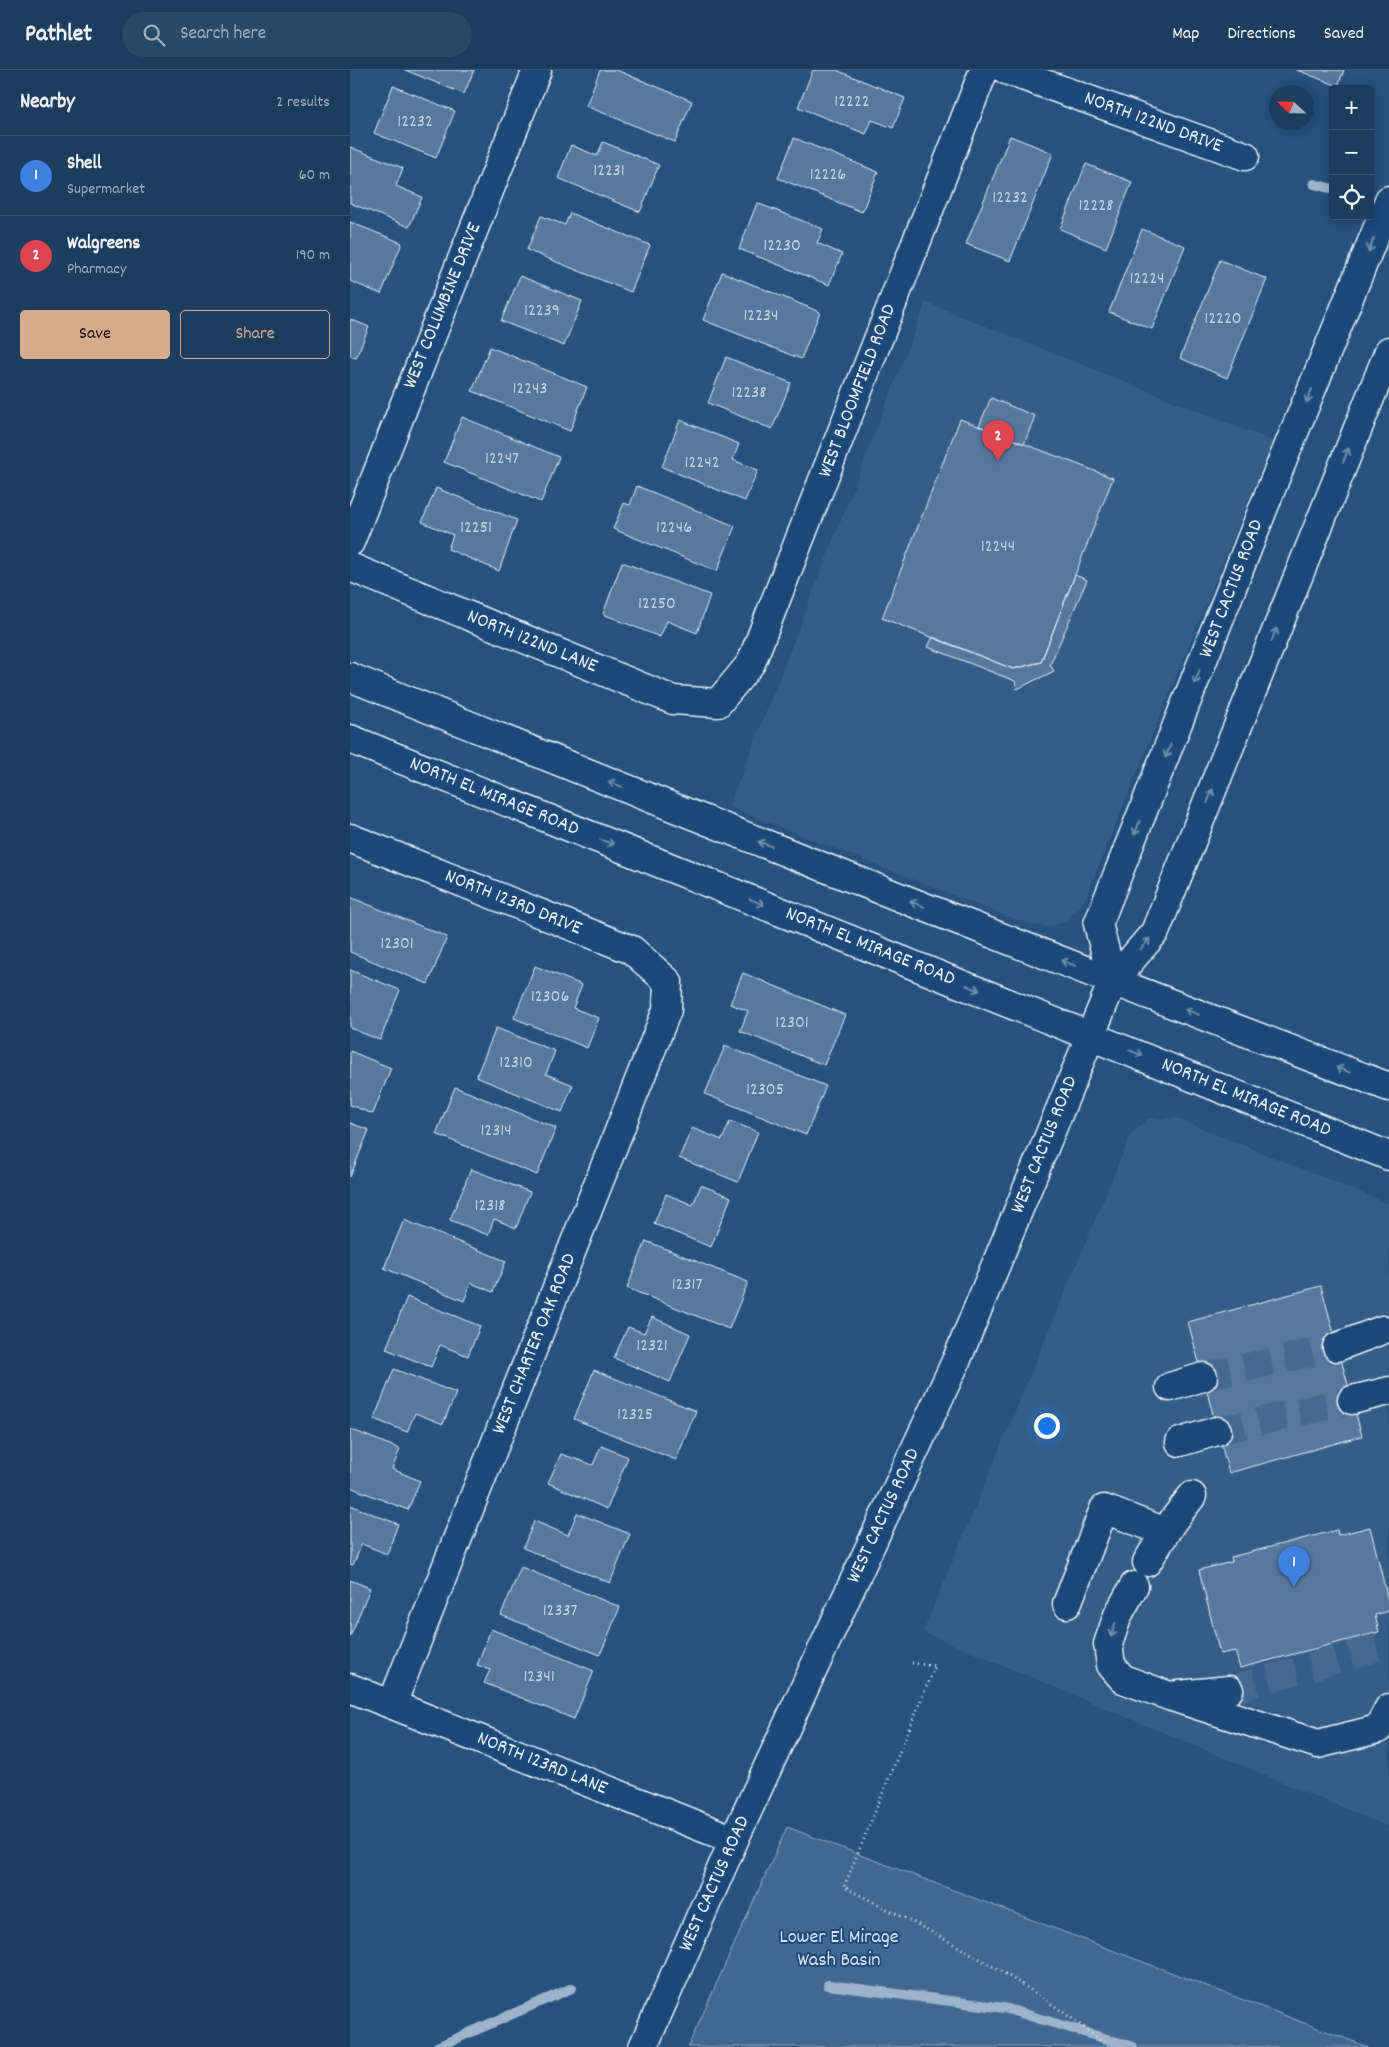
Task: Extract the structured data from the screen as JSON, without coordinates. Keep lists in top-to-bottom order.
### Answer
{
  "streets": {
    "street": [
      "NORTH 122ND DRIVE",
      "WEST COLUMBINE DRIVE",
      "WEST BLOOMFIELD ROAD",
      "WEST CACTUS ROAD",
      "NORTH 122ND LANE",
      "NORTH EL MIRAGE ROAD",
      "NORTH 123RD DRIVE",
      "WEST CHARTER OAK ROAD",
      "NORTH 123RD LANE"
    ]
  },
  "crossings": [
    ["WEST BLOOMFIELD ROAD", "NORTH 122ND LANE"],
    ["WEST CACTUS ROAD", "NORTH EL MIRAGE ROAD"],
    ["WEST CACTUS ROAD", "NORTH 123RD LANE"],
    ["NORTH 123RD DRIVE", "WEST CHARTER OAK ROAD"],
    ["WEST CHARTER OAK ROAD", "NORTH 123RD LANE"]
  ],
  "parks": ["Lower El Mirage Wash Basin"],
  "house_numbers": [
    "12222",
    "12232",
    "12231",
    "12226",
    "12232",
    "12228",
    "12230",
    "12224",
    "12239",
    "12234",
    "12220",
    "12243",
    "12238",
    "12247",
    "12242",
    "12251",
    "12246",
    "12244",
    "12250",
    "12301",
    "12306",
    "12301",
    "12310",
    "12305",
    "12314",
    "12318",
    "12317",
    "12321",
    "12325",
    "12337",
    "12341"
  ],
  "north": "left",
  "page": {
    "header": "Pathlet",
    "search": "Search here",
    "nav": ["Map", "Directions", "Saved"],
    "heading": ["Nearby", "2 results"],
    "map_buttons": ["+", "−"],
    "list": [
      {
        "mark": "1",
        "name": "Shell",
        "note": "Supermarket",
        "value": "60 m"
      },
      {
        "mark": "2",
        "name": "Walgreens",
        "note": "Pharmacy",
        "value": "190 m"
      }
    ],
    "buttons": ["Save", "Share"],
    "pins": ["2", "1"]
  }
}
